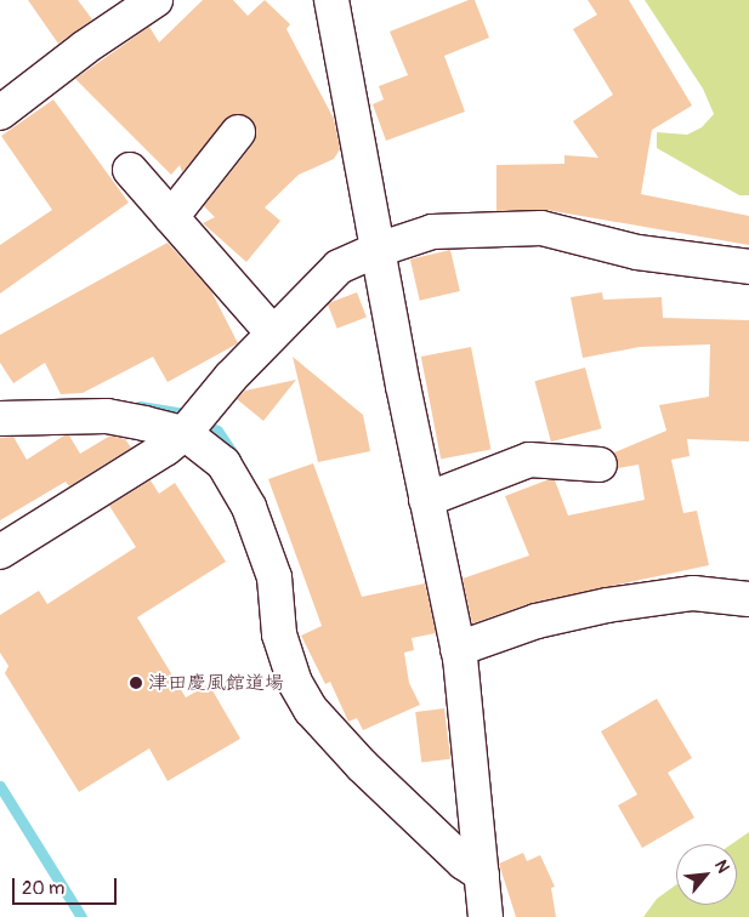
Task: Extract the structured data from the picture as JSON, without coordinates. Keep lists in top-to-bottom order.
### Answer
{
  "places": ["津田慶風館道場"],
  "scale_bar": "20 m",
  "north": "top right"
}
